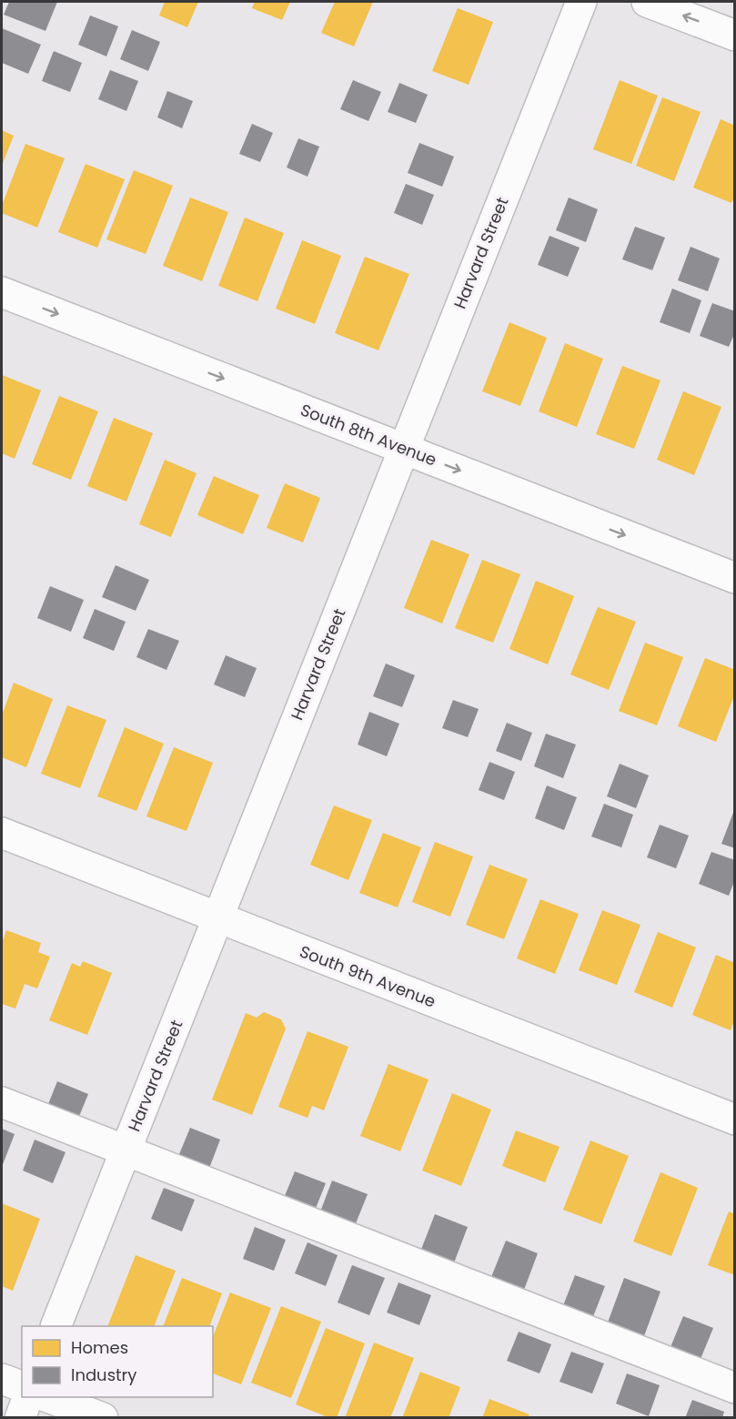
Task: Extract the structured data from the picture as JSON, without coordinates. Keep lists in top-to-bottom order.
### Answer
{
  "streets": {
    "street": ["Harvard Street", "South 8th Avenue", "South 9th Avenue"]
  },
  "crossings": [
    ["Harvard Street", "South 8th Avenue"],
    ["Harvard Street", "South 9th Avenue"]
  ],
  "one_way": ["South 8th Avenue"],
  "legend": ["Homes", "Industry"]
}
